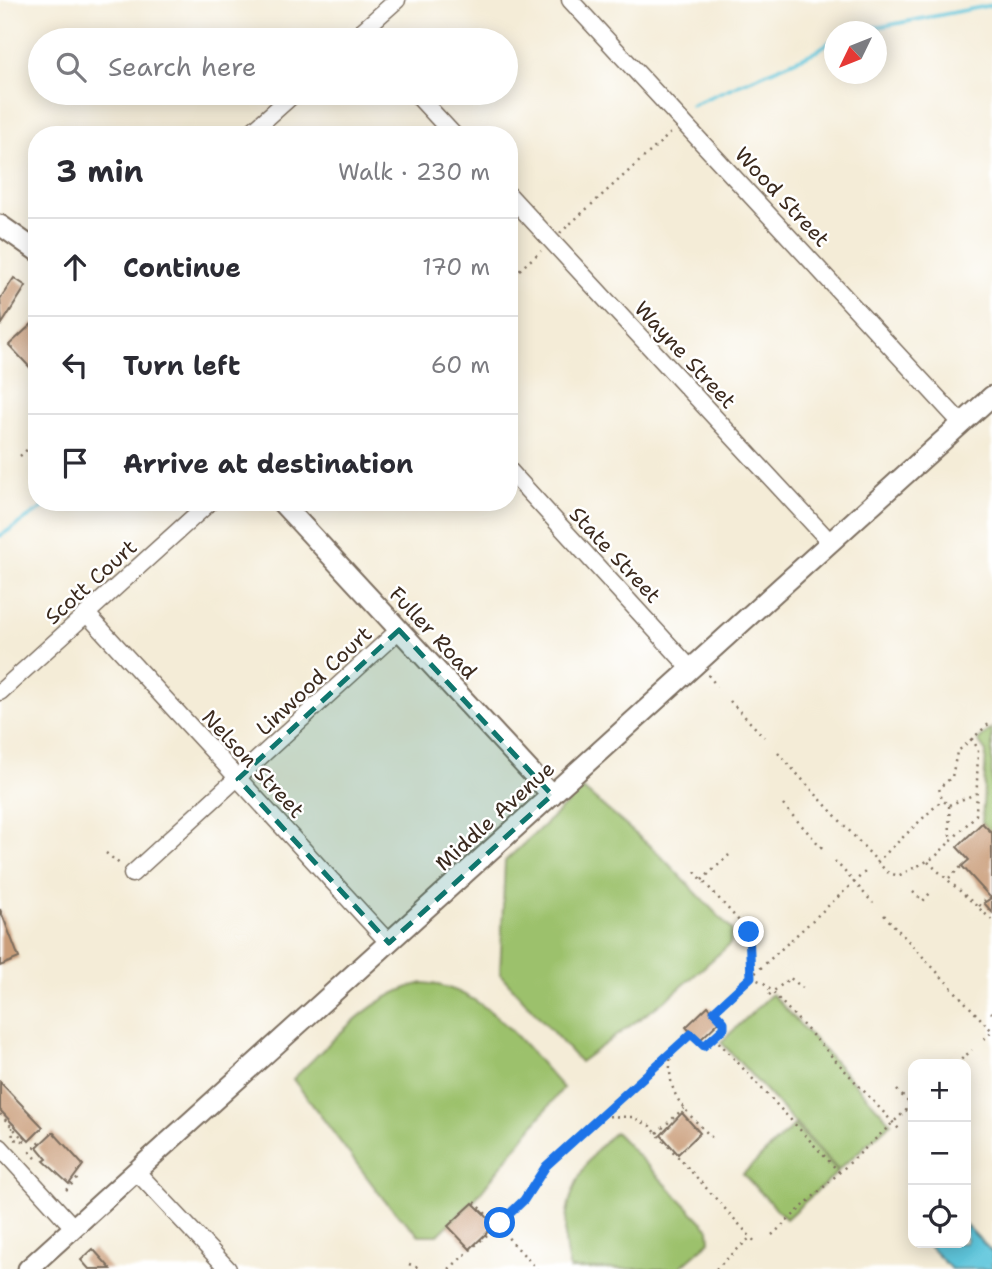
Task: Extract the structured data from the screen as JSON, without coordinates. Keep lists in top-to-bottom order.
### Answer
{
  "streets": {
    "street": [
      "Wood Street",
      "Wayne Street",
      "State Street",
      "Scott Court",
      "Fuller Road",
      "Linwood Court",
      "Nelson Street",
      "Middle Avenue"
    ]
  },
  "crossings": [
    ["Wood Street", "Middle Avenue"],
    ["Wayne Street", "Middle Avenue"],
    ["State Street", "Middle Avenue"],
    ["Scott Court", "Nelson Street"],
    ["Fuller Road", "Linwood Court"],
    ["Fuller Road", "Middle Avenue"],
    ["Linwood Court", "Nelson Street"],
    ["Nelson Street", "Middle Avenue"]
  ],
  "north": "bottom left",
  "page": {
    "search": "Search here",
    "heading": ["3 min", "Walk · 230 m"],
    "list": [
      ["Continue", "170 m"],
      ["Turn left", "60 m"],
      "Arrive at destination"
    ],
    "map_buttons": ["+", "−"]
  }
}
